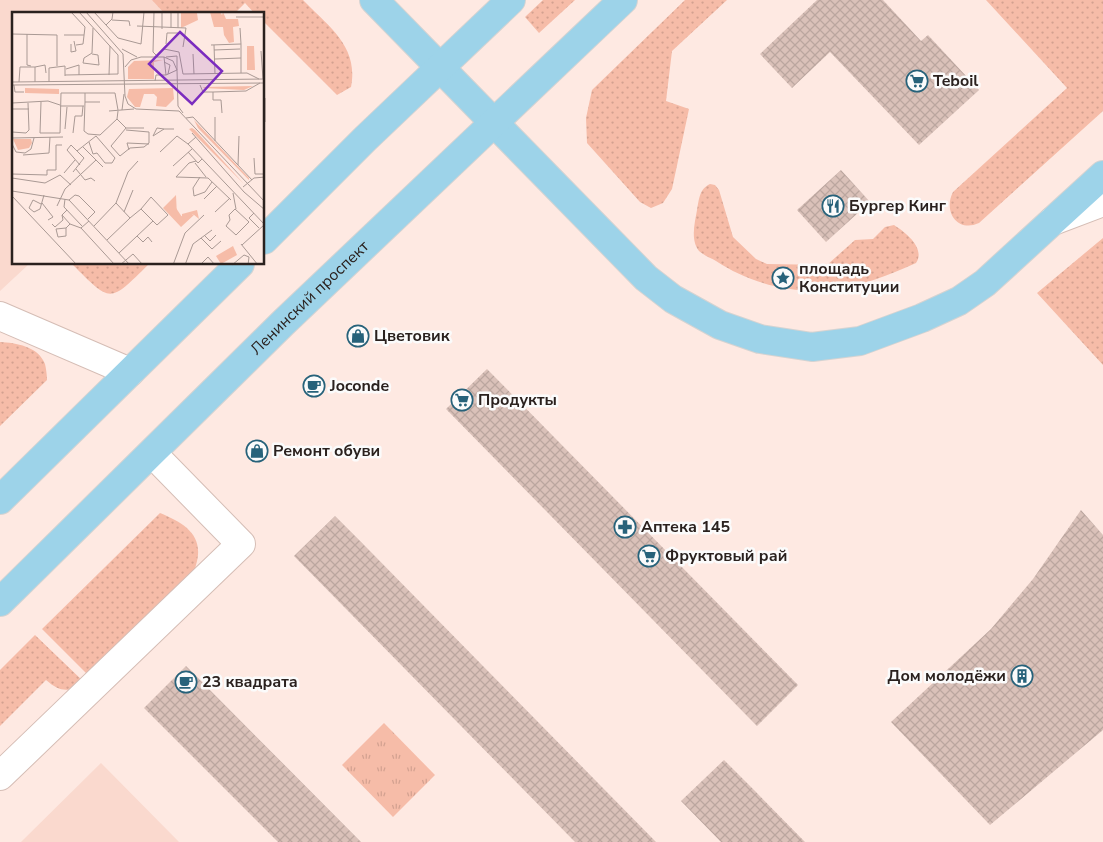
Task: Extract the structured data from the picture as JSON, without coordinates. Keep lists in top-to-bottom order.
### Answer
{
  "streets": {
    "main road": ["Ленинский проспект"]
  },
  "places": {
    "supermarket": ["Teboil", "Продукты", "Фруктовый рай"],
    "restaurant": ["Бургер Кинг"],
    "place": ["площадь Конституции"],
    "shop": ["Цветовик", "Ремонт обуви"],
    "cafe": ["Joconde", "23 квадрата"],
    "pharmacy": ["Аптека 145"],
    "building": ["Дом молодёжи"]
  }
}
